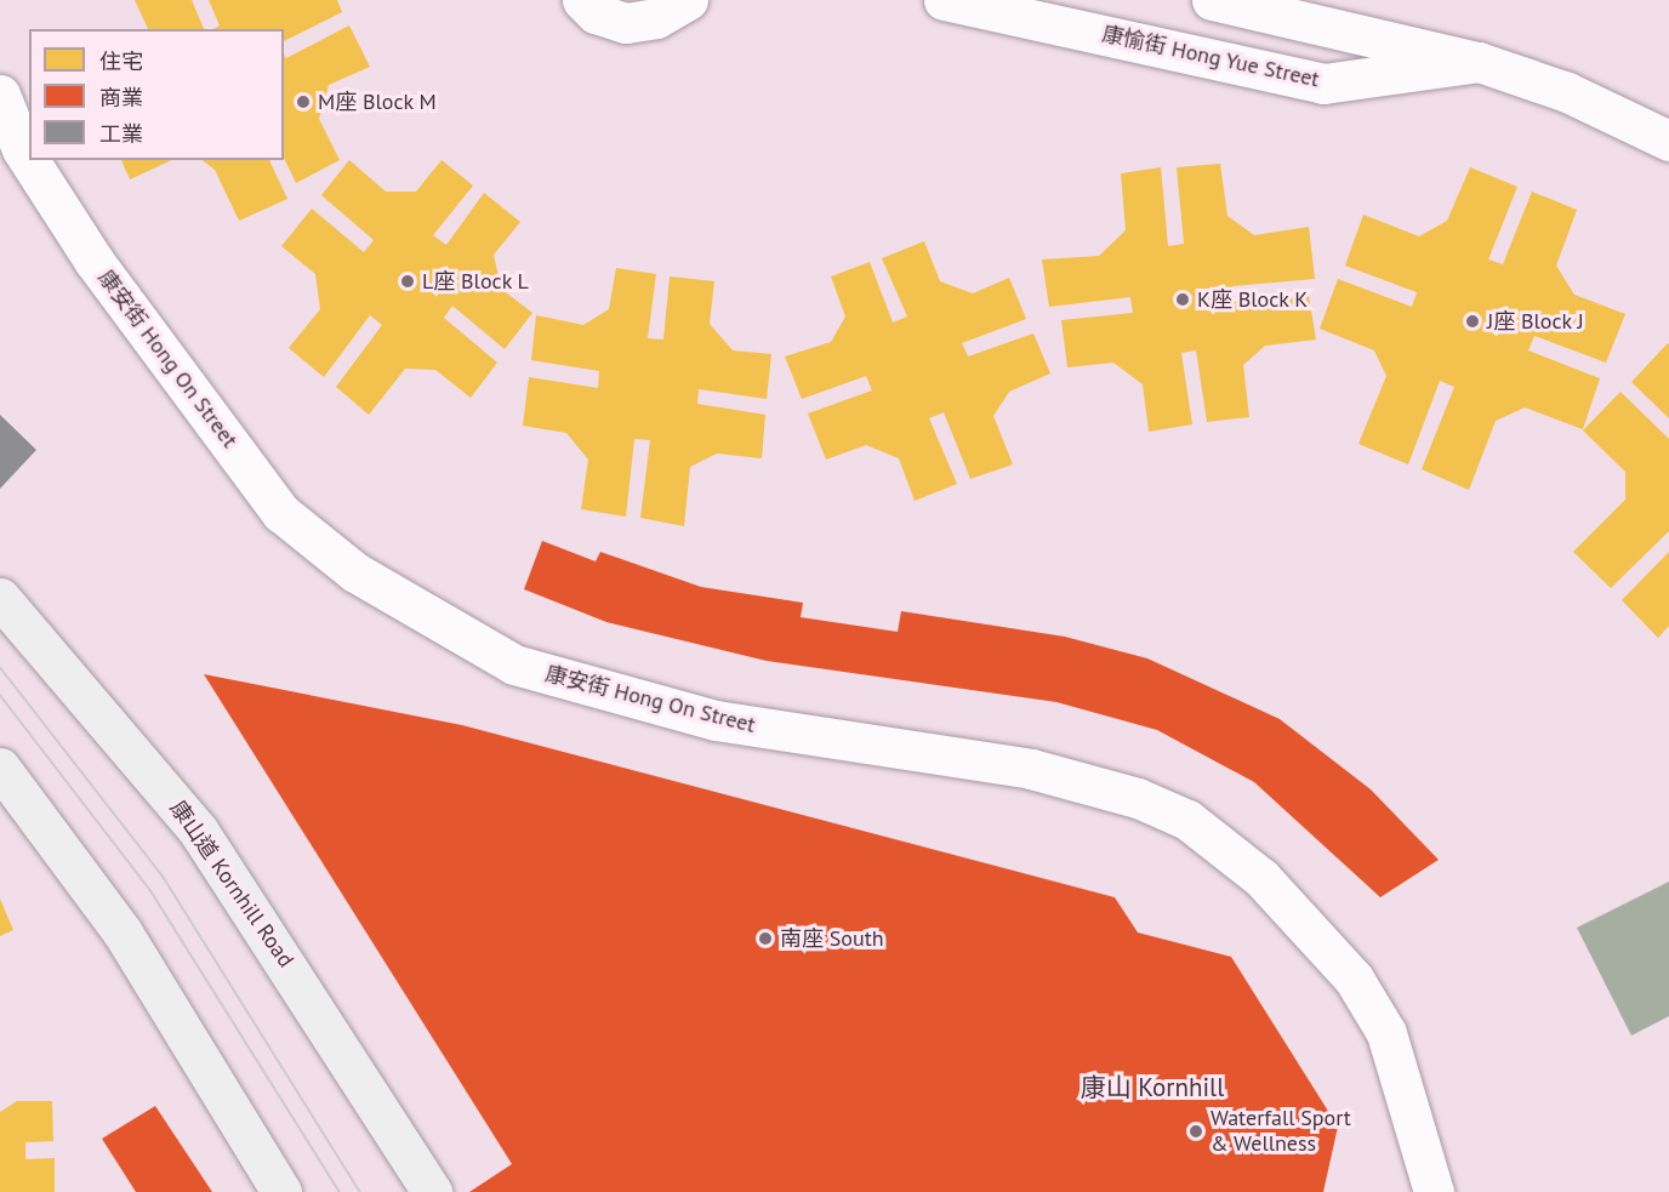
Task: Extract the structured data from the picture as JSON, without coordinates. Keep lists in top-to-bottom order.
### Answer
{
  "streets": {
    "main road": ["康山道 Kornhill Road"],
    "street": ["康愉街 Hong Yue Street", "康安街 Hong On Street"]
  },
  "districts": ["康山 Kornhill"],
  "places": [
    "M座 Block M",
    "L座 Block L",
    "K座 Block K",
    "J座 Block J",
    "南座 South",
    "Waterfall Sport & Wellness"
  ],
  "legend": ["住宅", "商業", "工業"]
}
